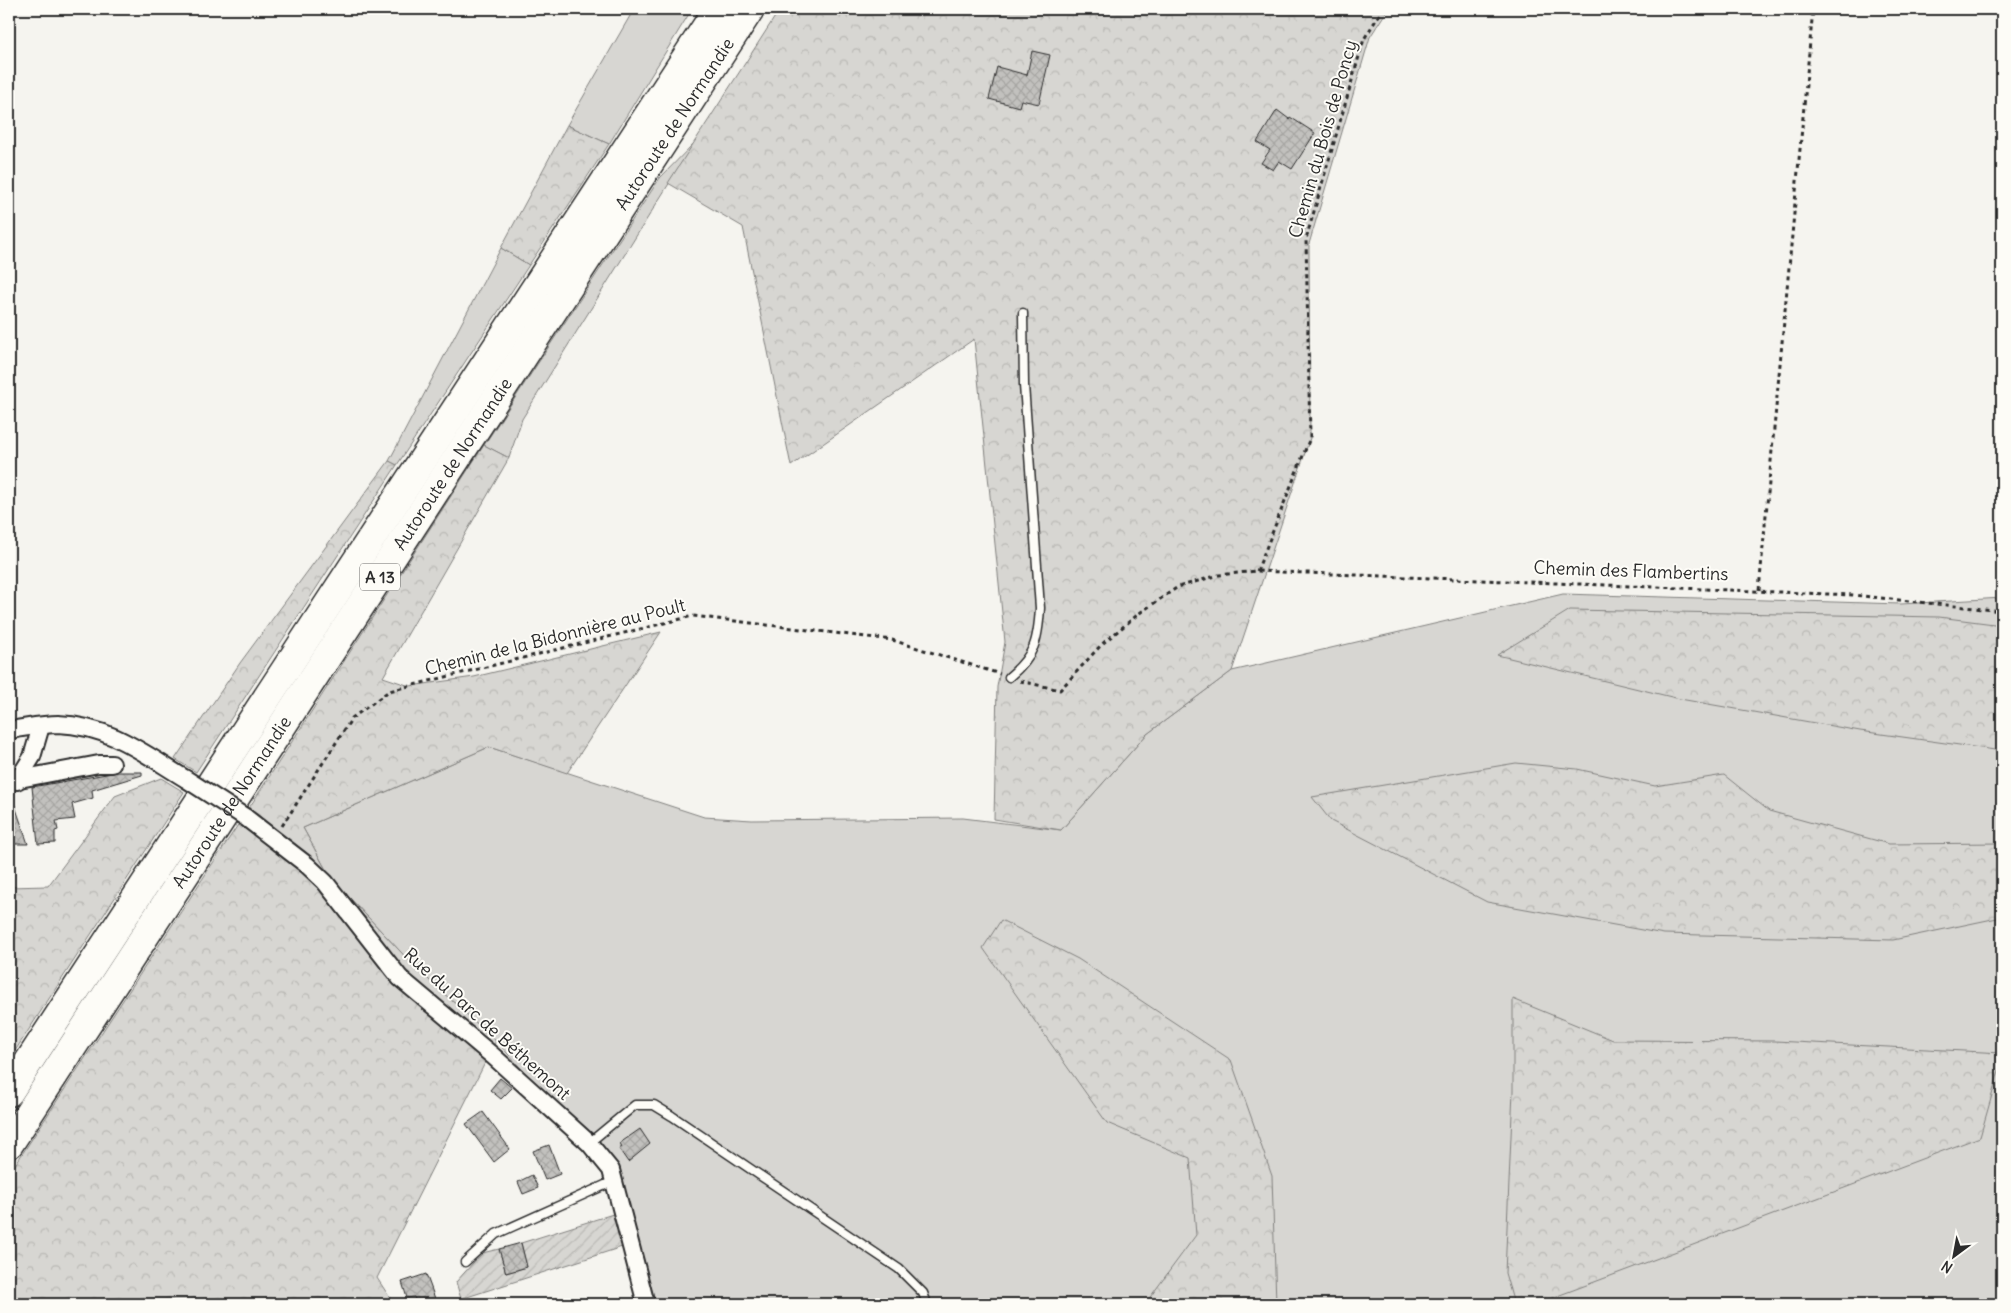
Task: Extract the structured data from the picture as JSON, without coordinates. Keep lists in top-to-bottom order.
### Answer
{
  "streets": {
    "highway": ["Autoroute de Normandie", "A 13"],
    "street": ["Rue du Parc de Béthemont"],
    "path": ["Chemin du Bois de Poncy", "Chemin des Flambertins", "Chemin de la Bidonnière au Poult"]
  },
  "crossings": [
    ["Chemin du Bois de Poncy", "Chemin des Flambertins"],
    ["Chemin du Bois de Poncy", "Chemin de la Bidonnière au Poult"],
    ["Chemin des Flambertins", "Chemin de la Bidonnière au Poult"],
    ["Chemin de la Bidonnière au Poult", "Rue du Parc de Béthemont"]
  ],
  "north": "bottom left"
}
